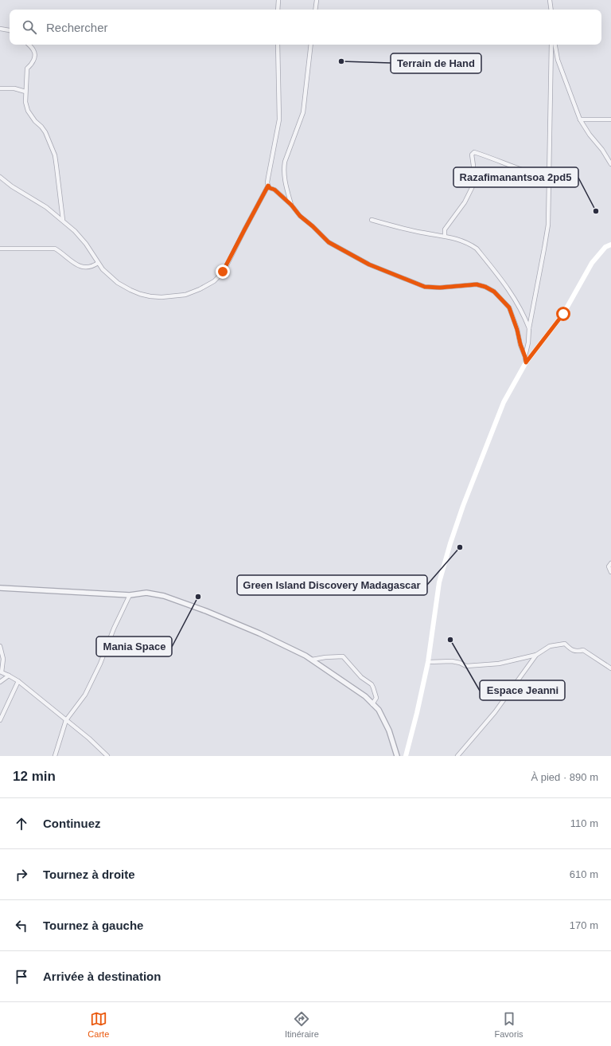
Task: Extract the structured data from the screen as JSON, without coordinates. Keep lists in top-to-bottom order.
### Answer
{
  "places": [
    "Terrain de Hand",
    "Razafimanantsoa 2pd5",
    "Green Island Discovery Madagascar",
    "Mania Space",
    "Espace Jeanni"
  ],
  "page": {
    "search": "Rechercher",
    "heading": ["12 min", "À pied · 890 m"],
    "list": [
      ["Continuez", "110 m"],
      ["Tournez à droite", "610 m"],
      ["Tournez à gauche", "170 m"],
      "Arrivée à destination"
    ],
    "nav": ["Carte", "Itinéraire", "Favoris"]
  }
}
